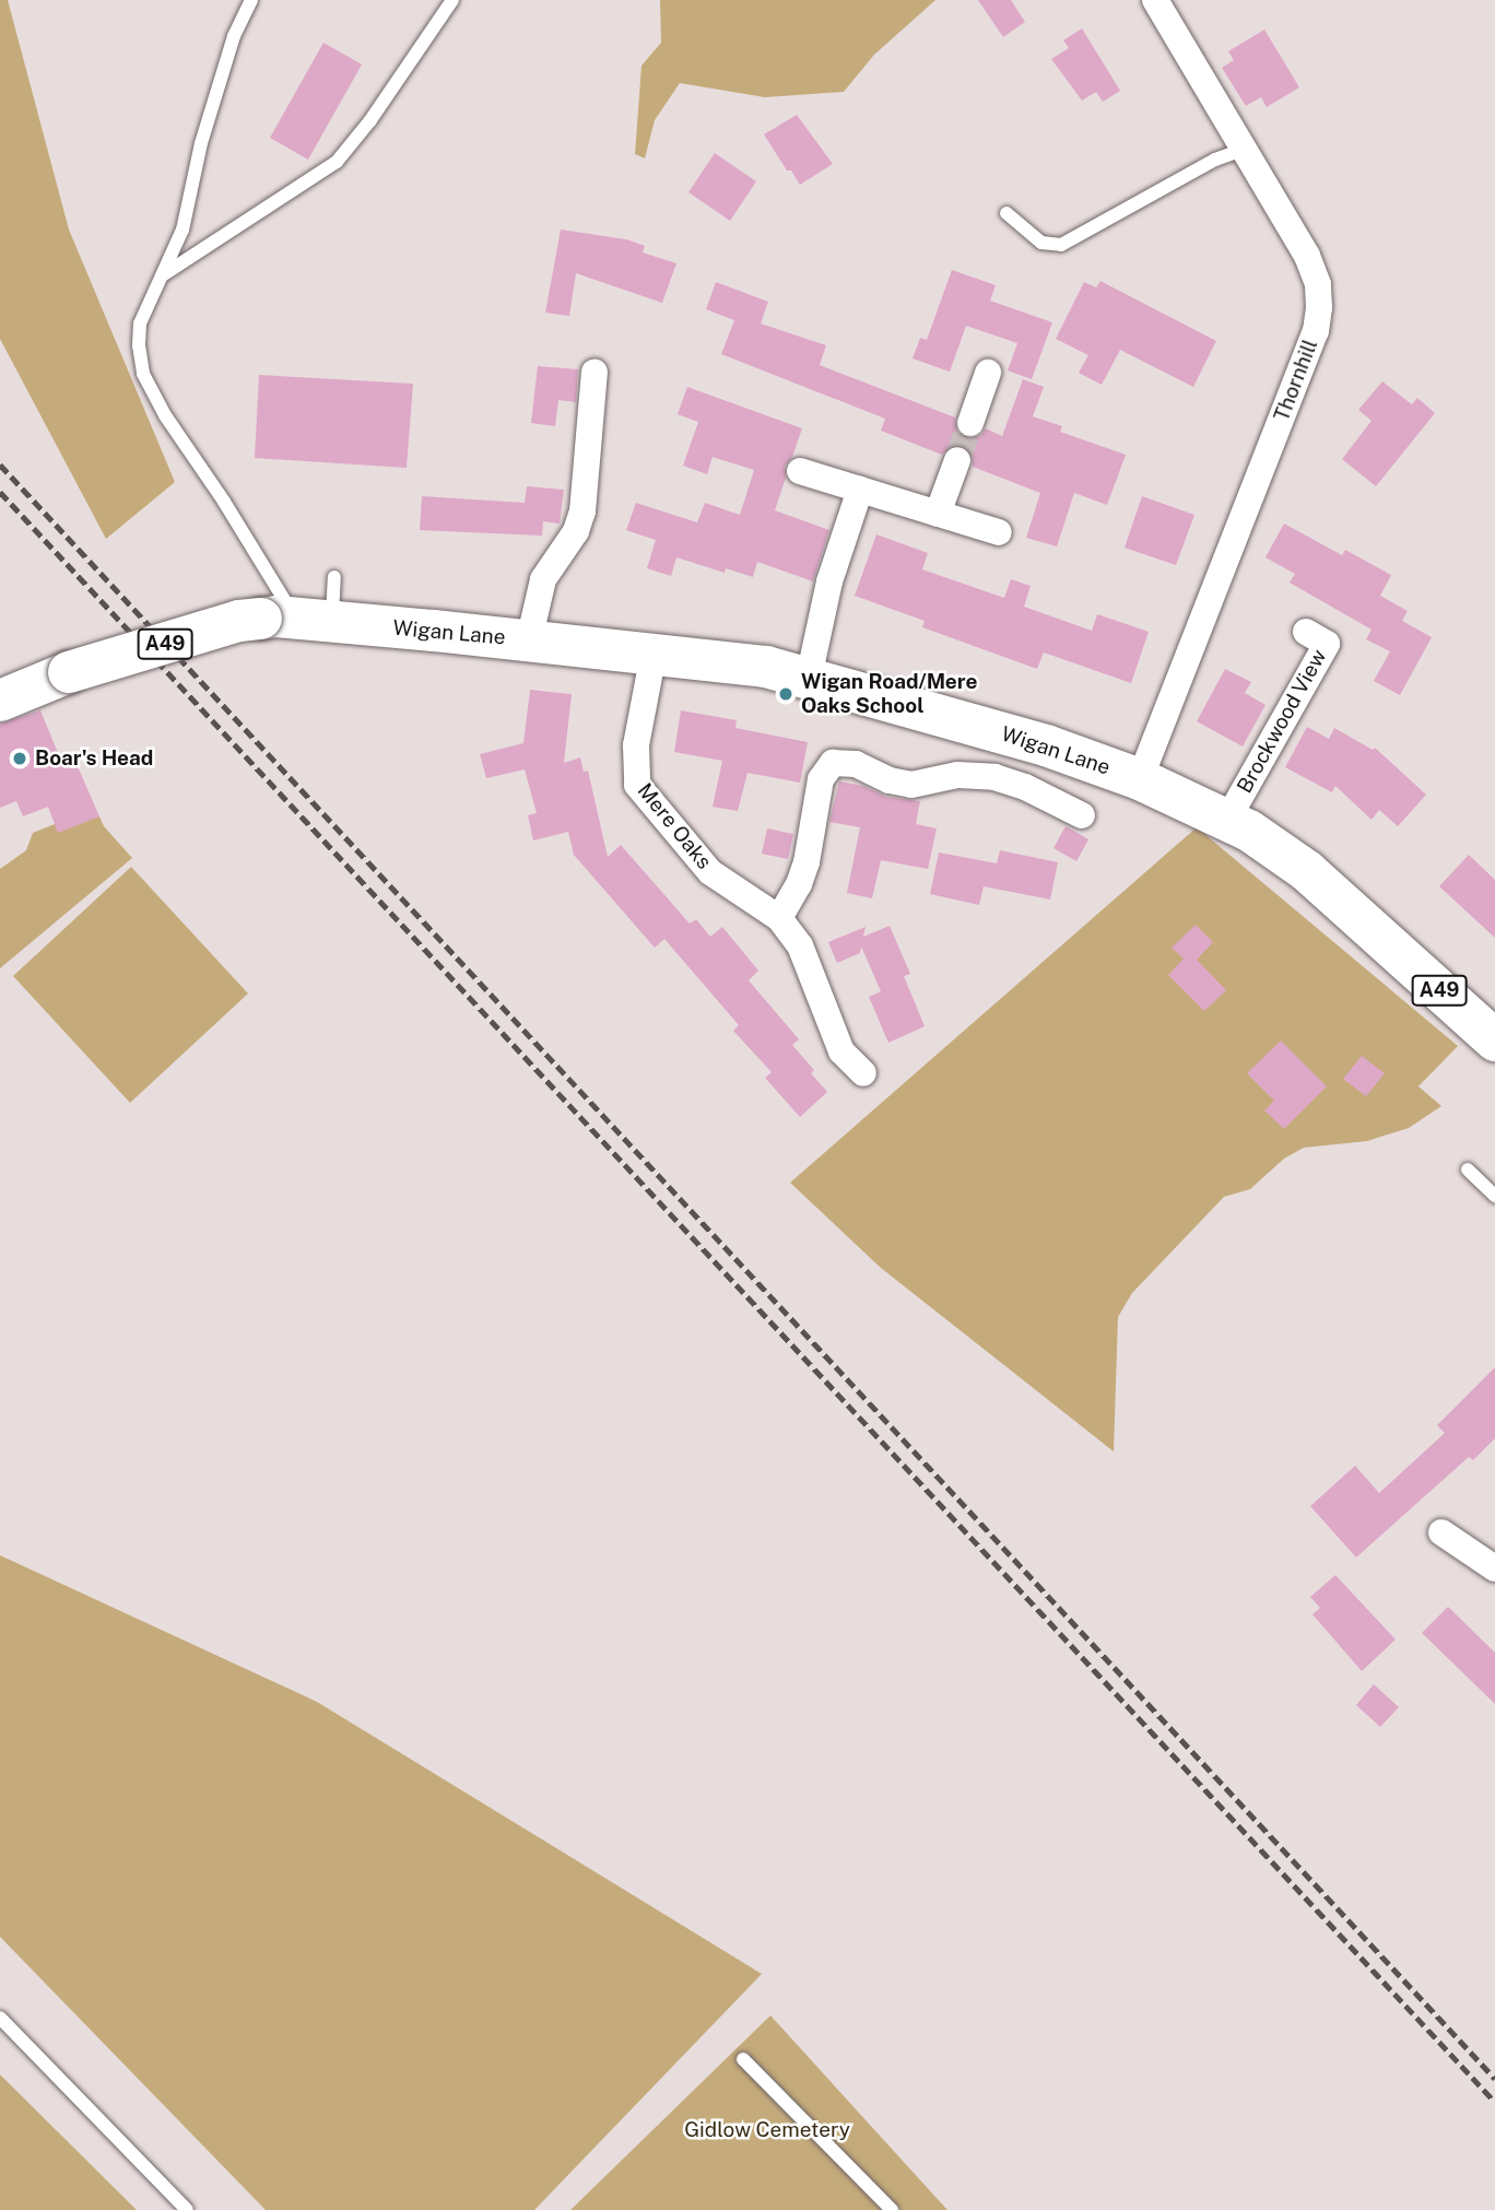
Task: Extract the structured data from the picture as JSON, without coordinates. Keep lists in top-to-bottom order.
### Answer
{
  "streets": {
    "highway": ["Wigan Lane", "A49"],
    "street": ["Thornhill", "Brockwood View", "Mere Oaks"]
  },
  "crossings": [
    ["Thornhill", "Wigan Lane"],
    ["Wigan Lane", "A49"],
    ["Wigan Lane", "Brockwood View"],
    ["Wigan Lane", "Mere Oaks"]
  ],
  "parks": ["Gidlow Cemetery"],
  "places": ["Wigan Road/Mere Oaks School", "Boar's Head"]
}
